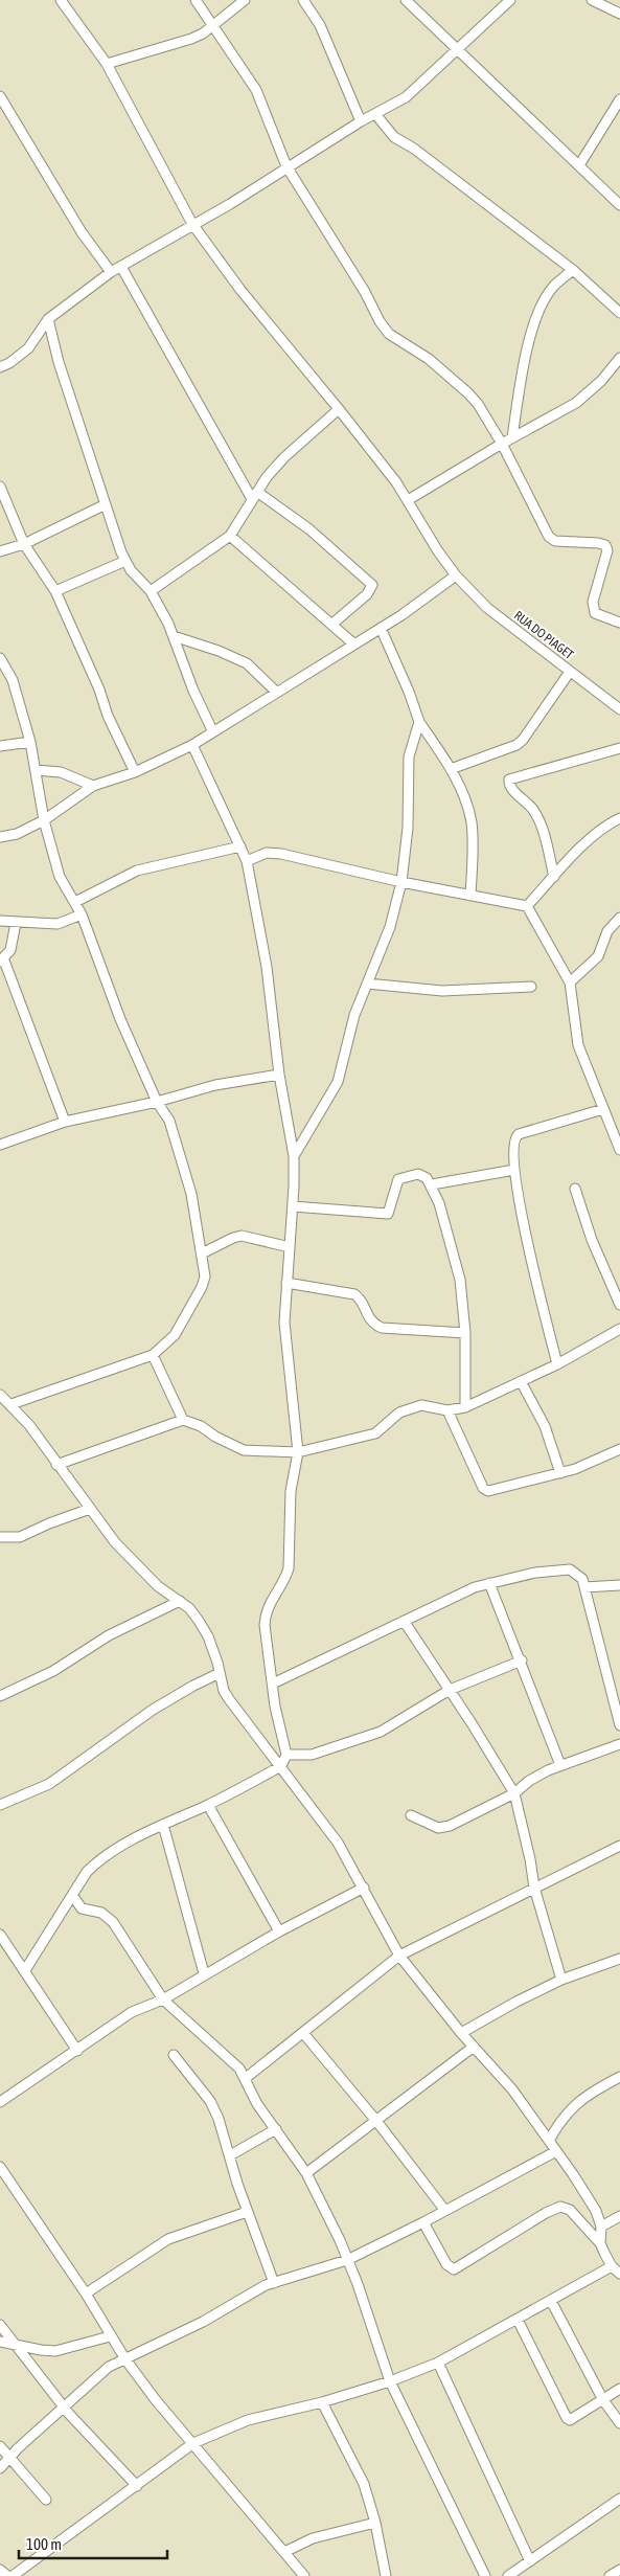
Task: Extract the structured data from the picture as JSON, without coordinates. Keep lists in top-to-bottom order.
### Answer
{
  "streets": {
    "street": ["RUA DO PIAGET"]
  },
  "scale_bar": "100 m"
}
